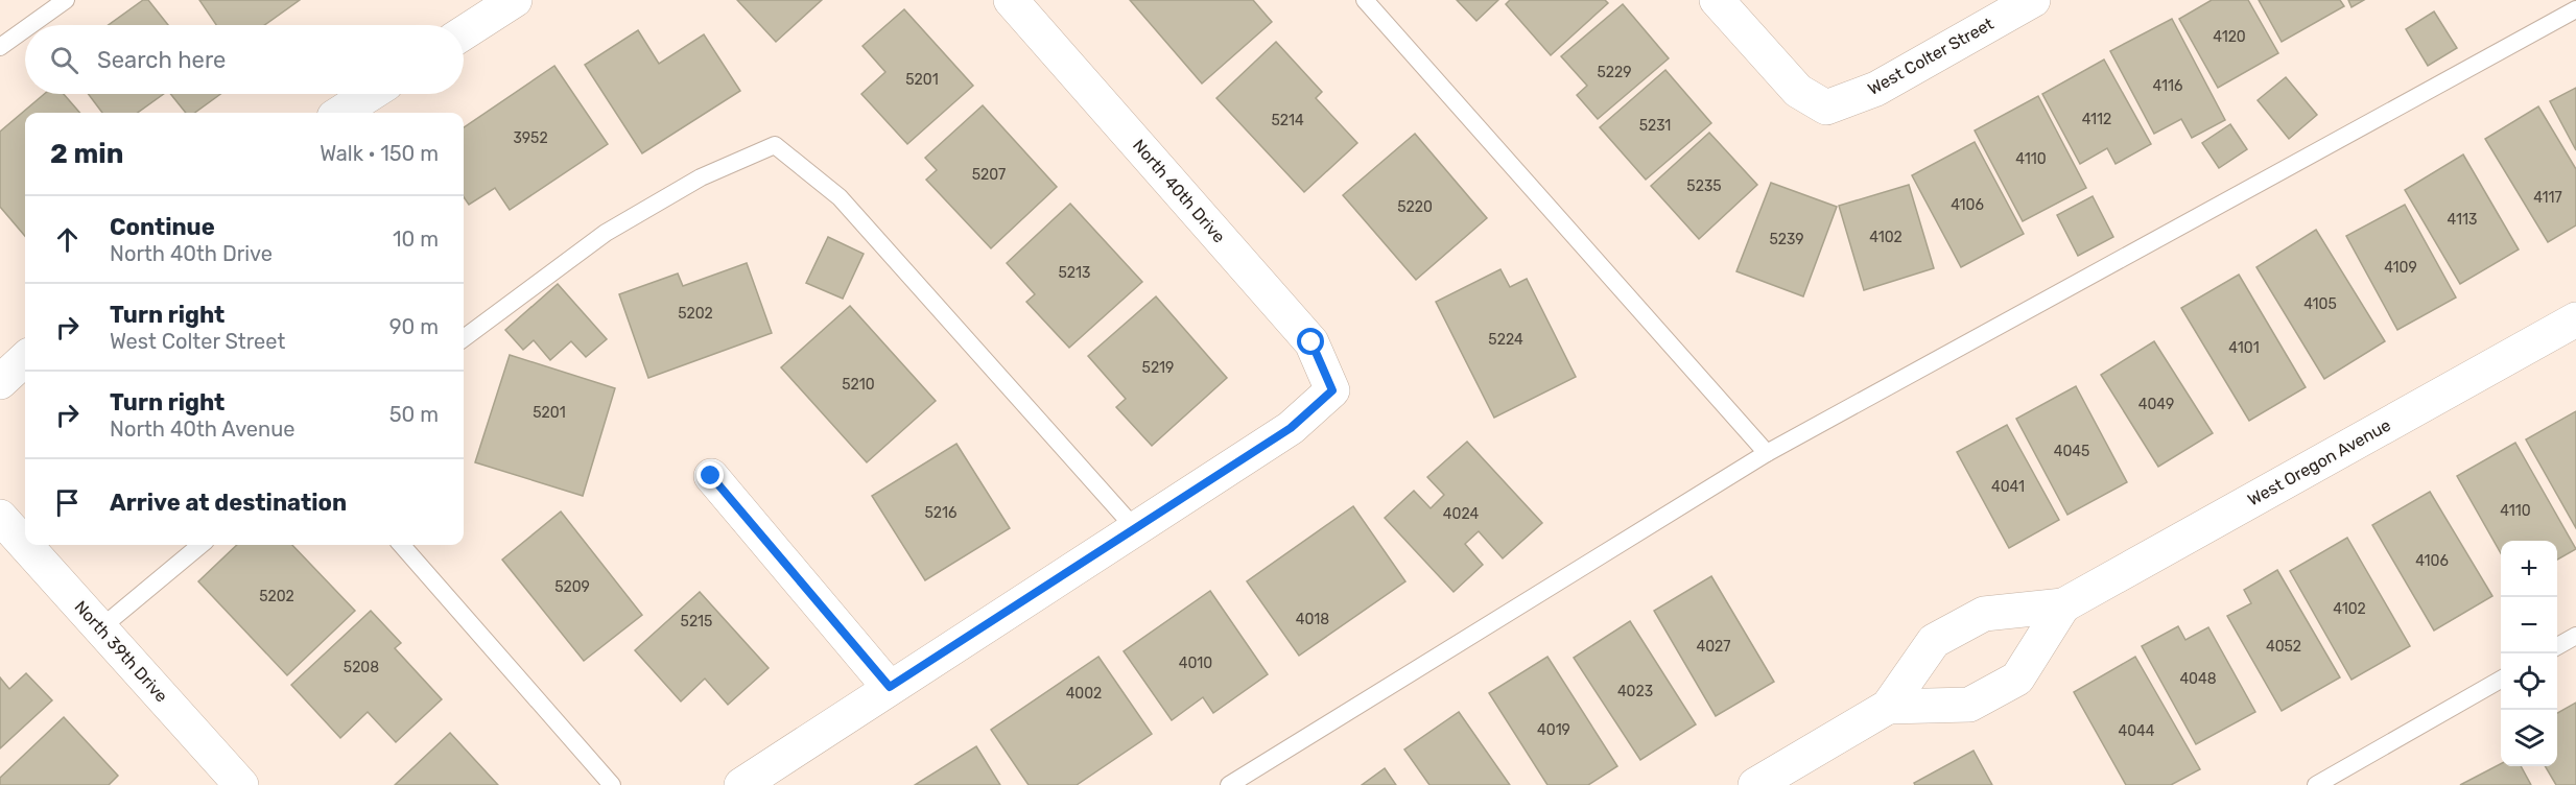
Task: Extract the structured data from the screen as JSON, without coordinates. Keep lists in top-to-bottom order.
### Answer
{
  "streets": {
    "street": [
      "West Colter Street",
      "North 40th Drive",
      "West Oregon Avenue",
      "North 39th Drive"
    ]
  },
  "house_numbers": [
    "4120",
    "5229",
    "5201",
    "4116",
    "4112",
    "5214",
    "5231",
    "3952",
    "4110",
    "5207",
    "5235",
    "4117",
    "4106",
    "5220",
    "4113",
    "4102",
    "5239",
    "4109",
    "5213",
    "4105",
    "5202",
    "5224",
    "4101",
    "5219",
    "5210",
    "4049",
    "5201",
    "4045",
    "4041",
    "4110",
    "5216",
    "4024",
    "4106",
    "5209",
    "5202",
    "4102",
    "4018",
    "5215",
    "4027",
    "4052",
    "4010",
    "5208",
    "4048",
    "4023",
    "4002",
    "4019",
    "4044"
  ],
  "page": {
    "search": "Search here",
    "heading": ["2 min", "Walk · 150 m"],
    "list": [
      ["Continue", "North 40th Drive", "10 m"],
      ["Turn right", "West Colter Street", "90 m"],
      ["Turn right", "North 40th Avenue", "50 m"],
      "Arrive at destination"
    ],
    "map_buttons": ["+", "−"]
  }
}
